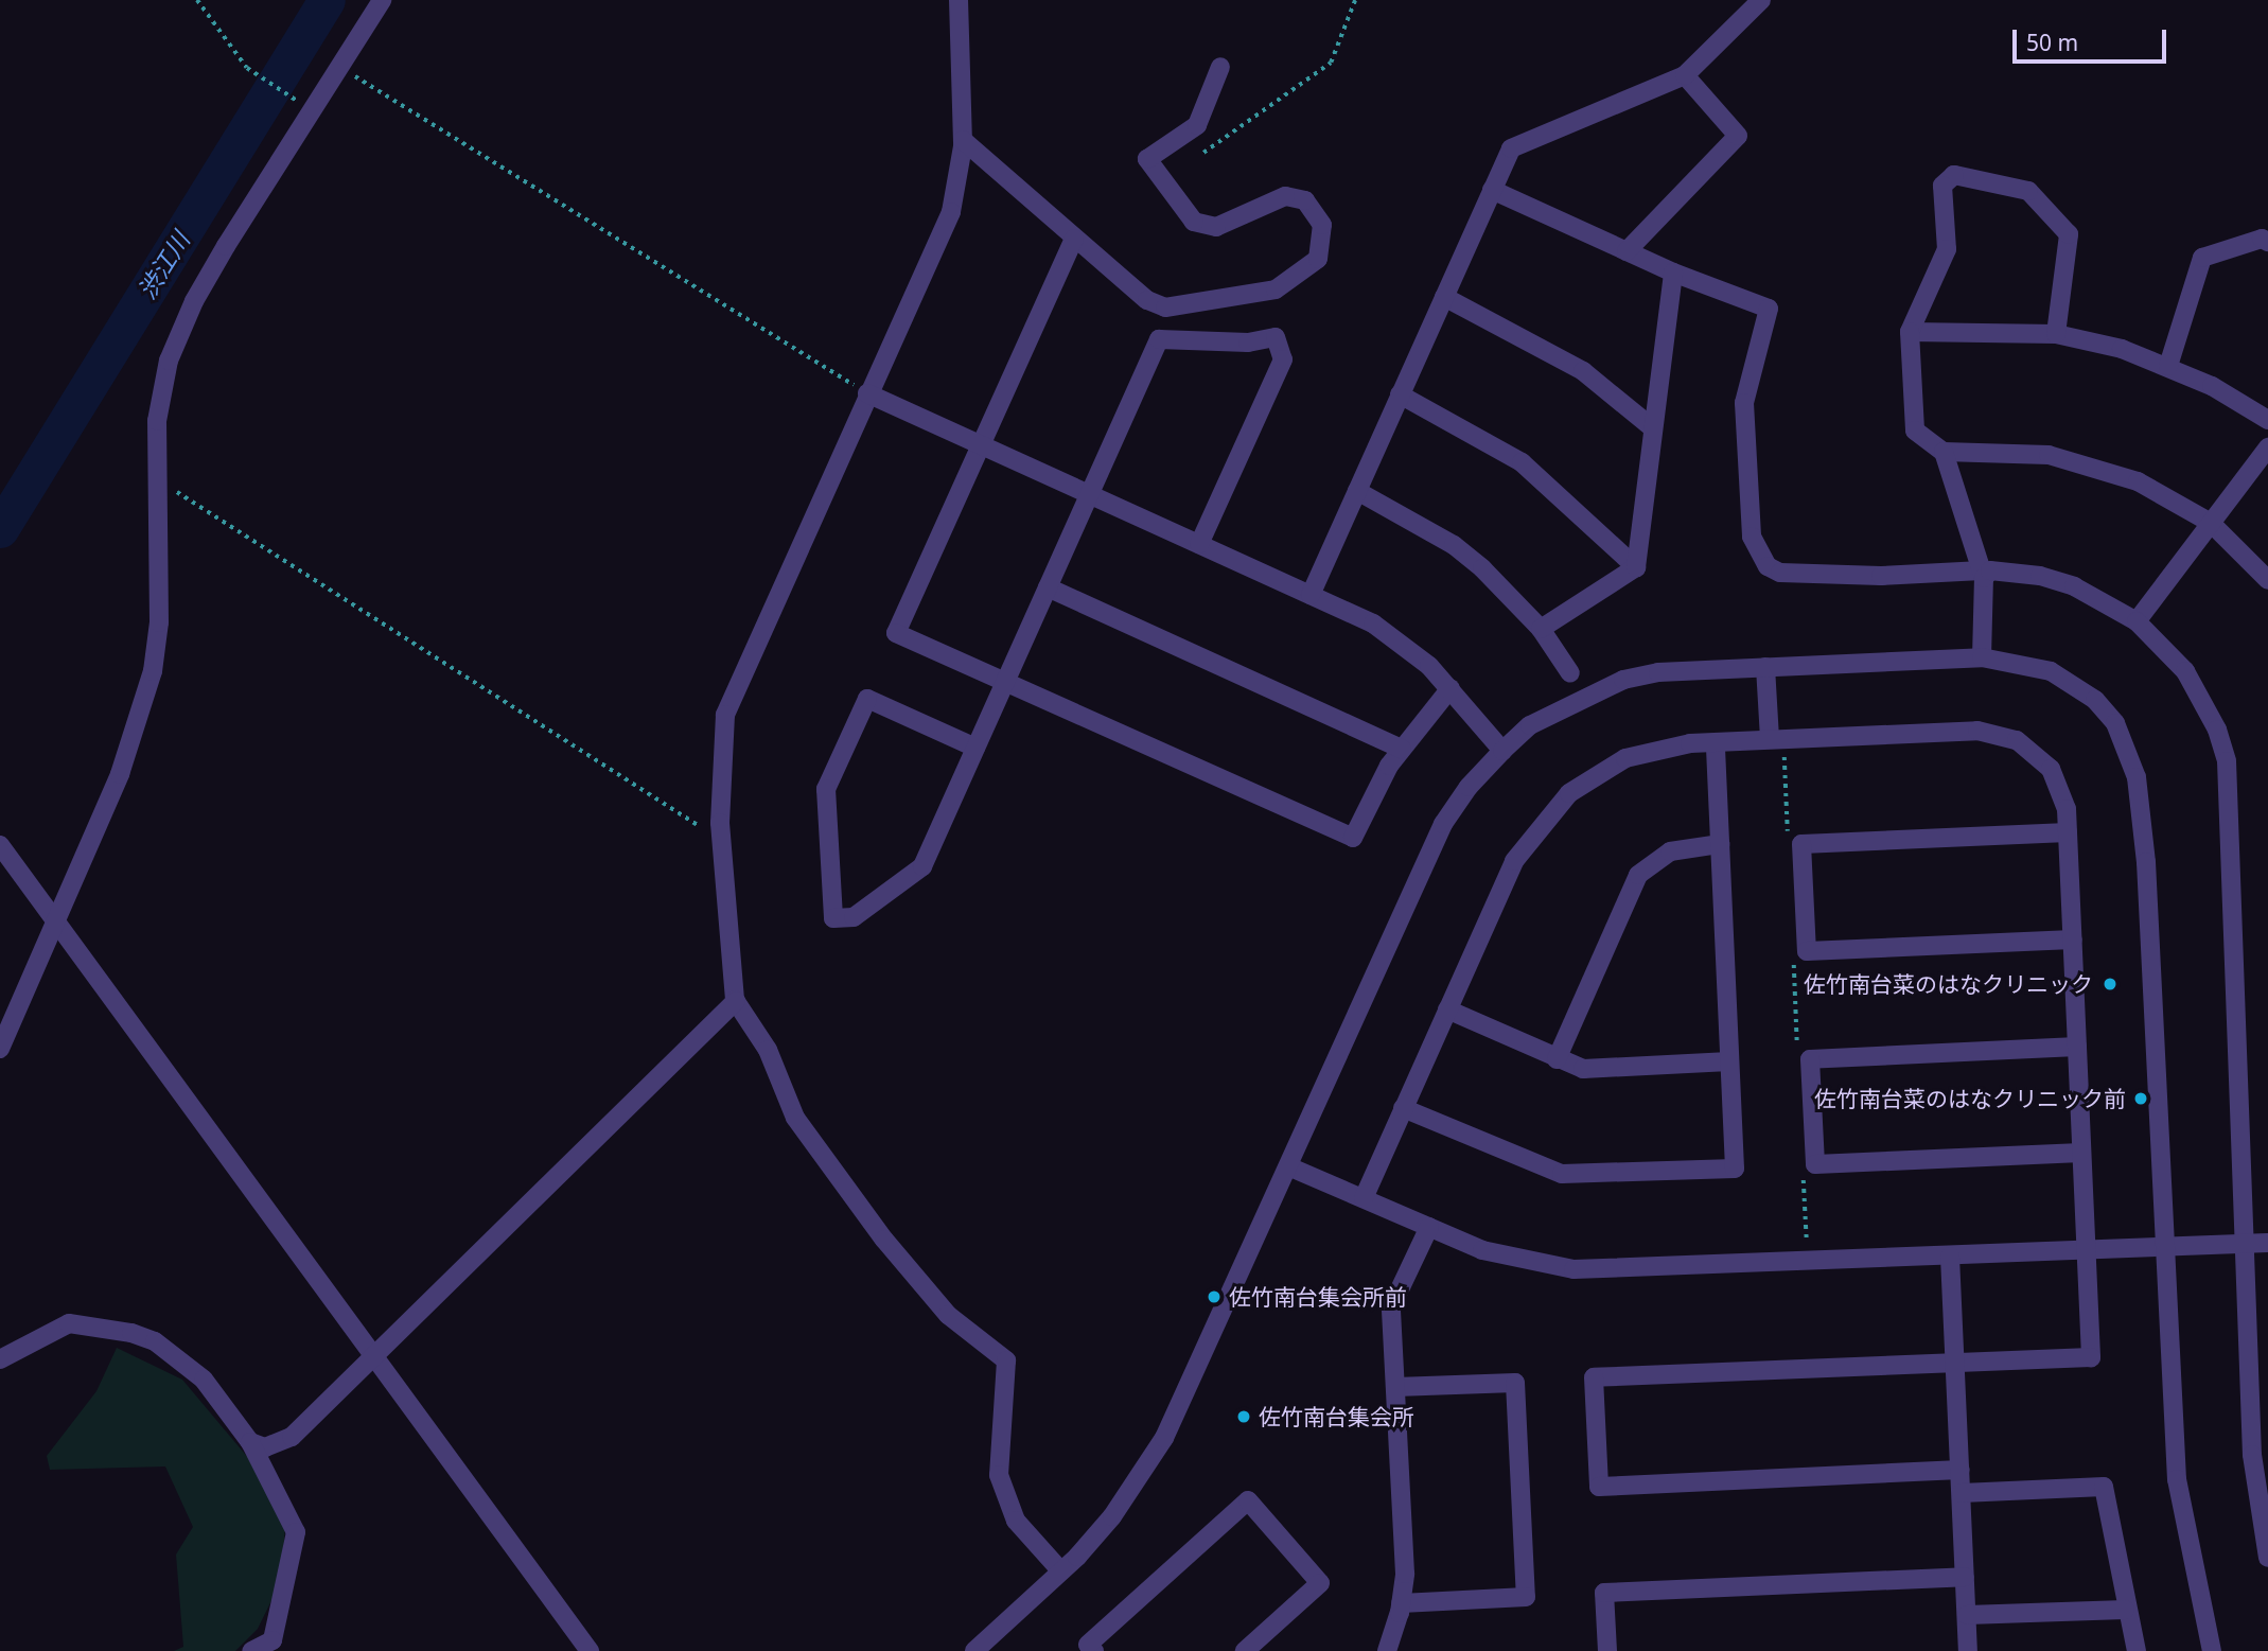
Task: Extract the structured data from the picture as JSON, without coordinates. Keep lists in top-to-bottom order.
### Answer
{
  "water": ["渋江川"],
  "places": [
    "佐竹南台菜のはなクリニック",
    "佐竹南台菜のはなクリニック前",
    "佐竹南台集会所前",
    "佐竹南台集会所"
  ],
  "scale_bar": "50 m"
}
